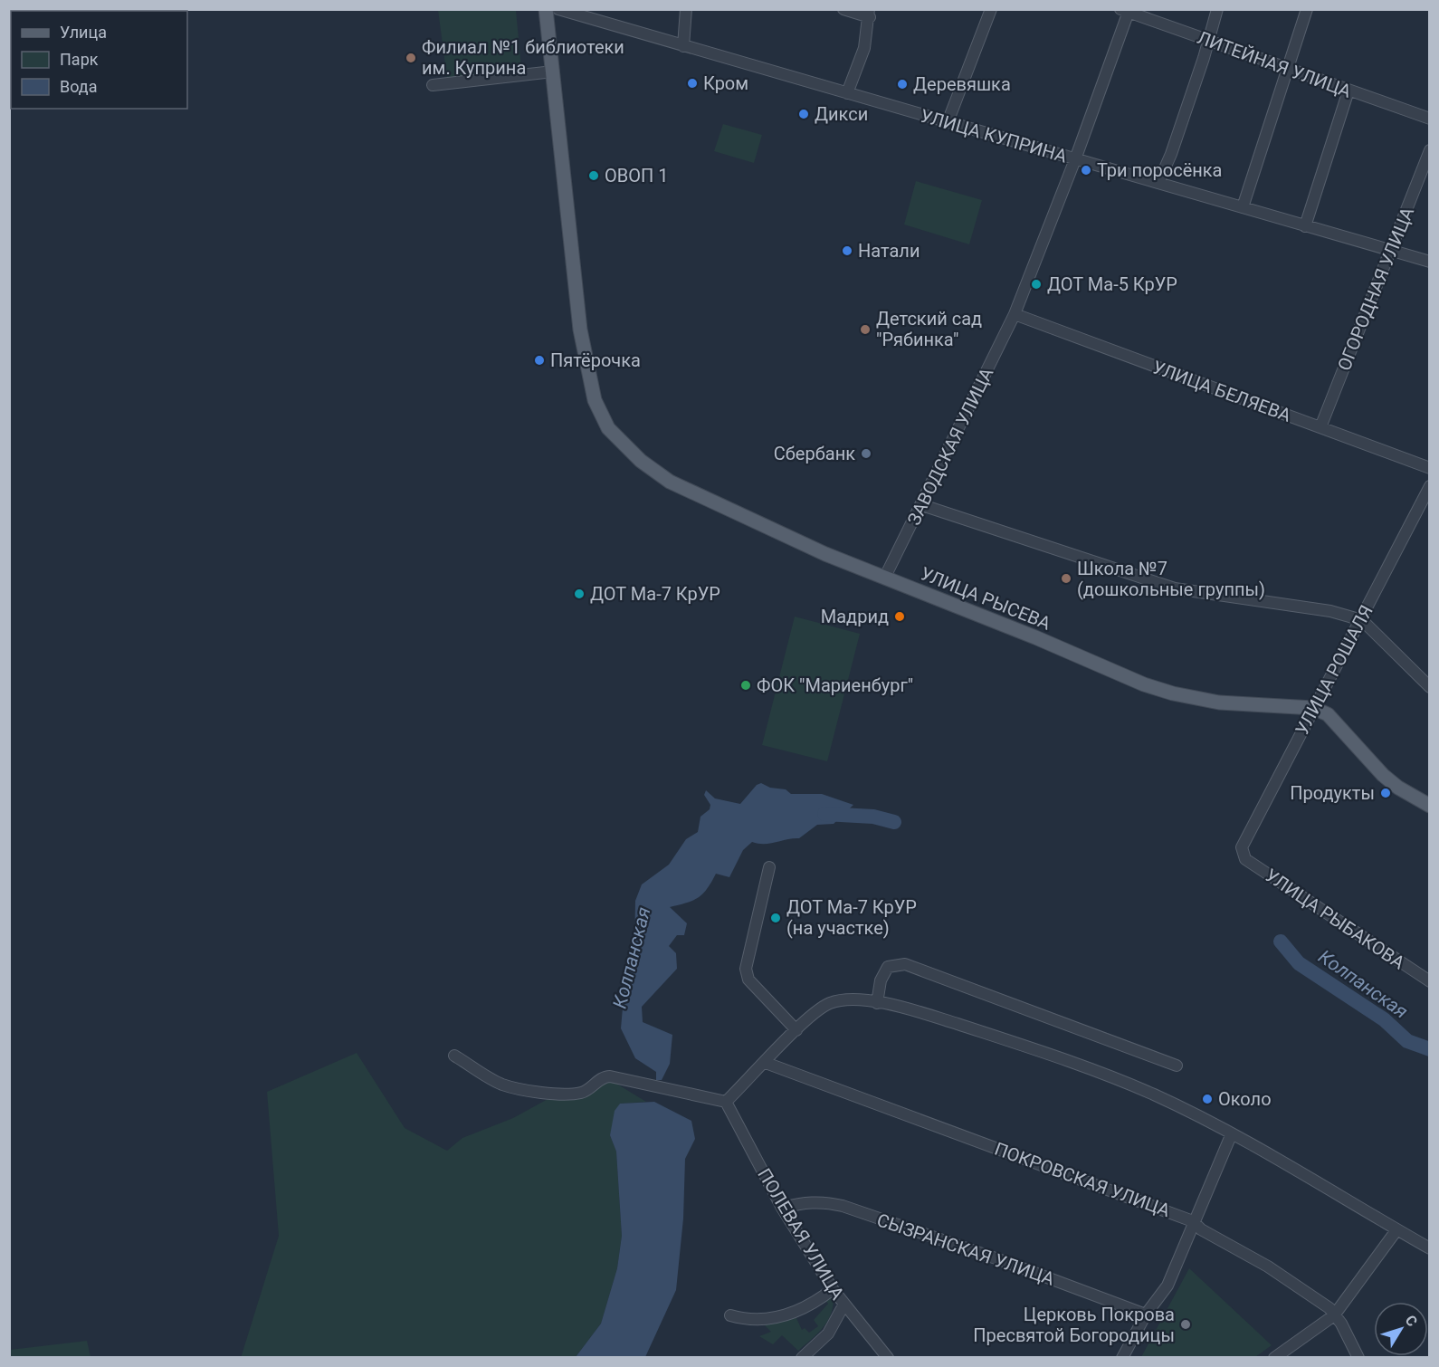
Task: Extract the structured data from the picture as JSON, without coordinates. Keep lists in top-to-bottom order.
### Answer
{
  "streets": {
    "main road": ["УЛИЦА РЫСЕВА"],
    "street": [
      "ЛИТЕЙНАЯ УЛИЦА",
      "УЛИЦА КУПРИНА",
      "ОГОРОДНАЯ УЛИЦА",
      "УЛИЦА БЕЛЯЕВА",
      "ЗАВОДСКАЯ УЛИЦА",
      "УЛИЦА РОШАЛЯ",
      "УЛИЦА РЫБАКОВА",
      "ПОКРОВСКАЯ УЛИЦА",
      "ПОЛЕВАЯ УЛИЦА",
      "СЫЗРАНСКАЯ УЛИЦА"
    ]
  },
  "crossings": [
    ["ЛИТЕЙНАЯ УЛИЦА", "ЗАВОДСКАЯ УЛИЦА"],
    ["УЛИЦА КУПРИНА", "ОГОРОДНАЯ УЛИЦА"],
    ["УЛИЦА КУПРИНА", "ЗАВОДСКАЯ УЛИЦА"],
    ["ОГОРОДНАЯ УЛИЦА", "УЛИЦА БЕЛЯЕВА"],
    ["УЛИЦА БЕЛЯЕВА", "ЗАВОДСКАЯ УЛИЦА"],
    ["ЗАВОДСКАЯ УЛИЦА", "УЛИЦА РЫСЕВА"],
    ["УЛИЦА РЫСЕВА", "УЛИЦА РОШАЛЯ"],
    ["УЛИЦА РОШАЛЯ", "УЛИЦА РЫБАКОВА"],
    ["ПОЛЕВАЯ УЛИЦА", "СЫЗРАНСКАЯ УЛИЦА"]
  ],
  "water": ["Колпанская"],
  "places": [
    "Филиал №1 библиотеки им. Куприна",
    "Кром",
    "Деревяшка",
    "Дикси",
    "Три поросёнка",
    "ОВОП 1",
    "Натали",
    "ДОТ Ма-5 КрУР",
    "Детский сад \"Рябинка\"",
    "Пятёрочка",
    "Сбербанк",
    "Школа №7 (дошкольные группы)",
    "ДОТ Ма-7 КрУР",
    "Мадрид",
    "ФОК \"Мариенбург\"",
    "Продукты",
    "ДОТ Ма-7 КрУР (на участке)",
    "Около",
    "Церковь Покрова Пресвятой Богородицы"
  ],
  "legend": ["Улица", "Парк", "Вода"],
  "north": "top right"
}
